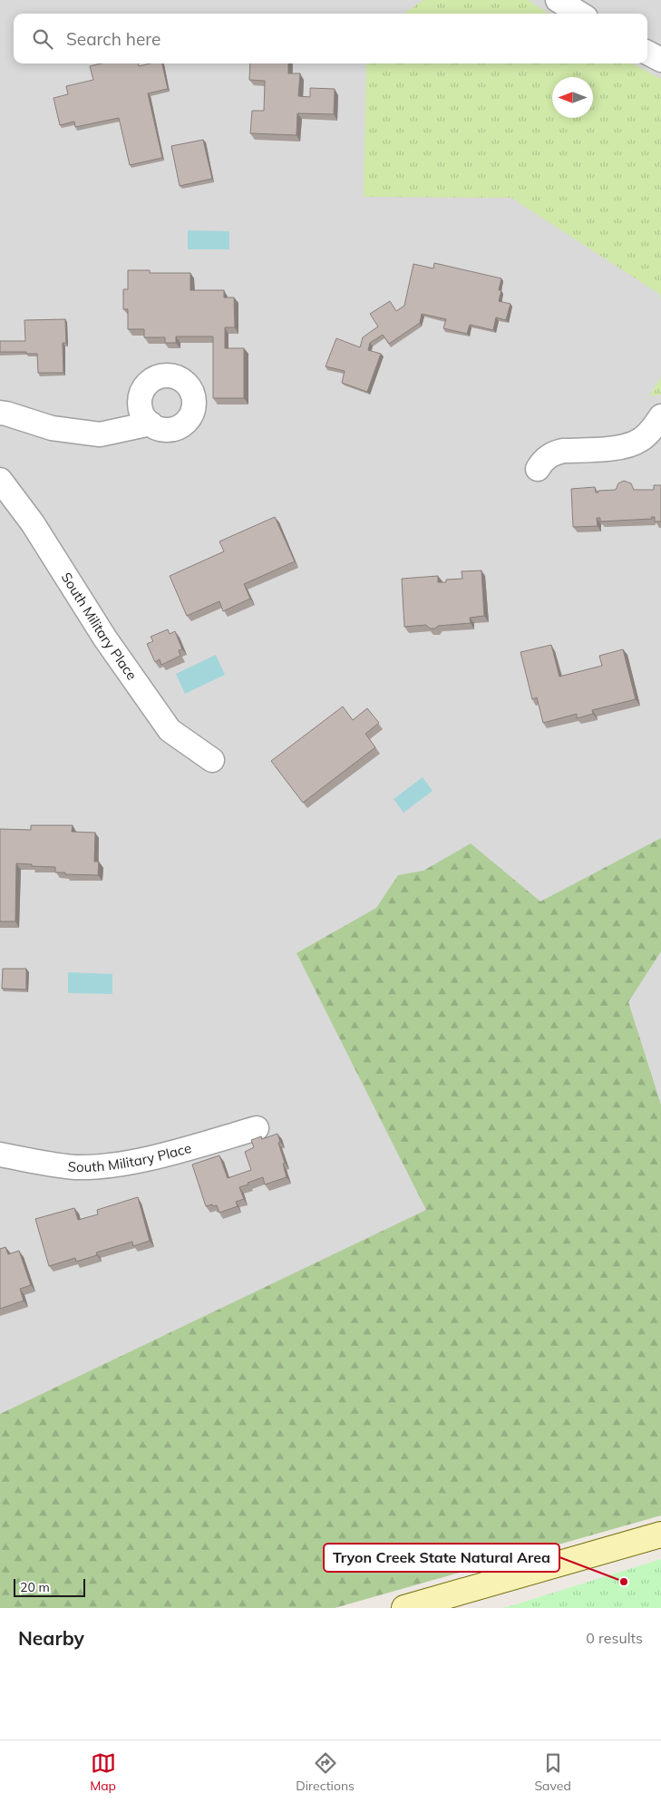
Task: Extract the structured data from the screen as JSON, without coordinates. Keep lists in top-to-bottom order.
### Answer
{
  "streets": {
    "street": ["South Military Place"]
  },
  "places": ["Tryon Creek State Natural Area"],
  "scale_bar": "20 m",
  "north": "left",
  "page": {
    "search": "Search here",
    "scale": "20 m",
    "heading": ["Nearby", "0 results"],
    "nav": ["Map", "Directions", "Saved"]
  }
}
